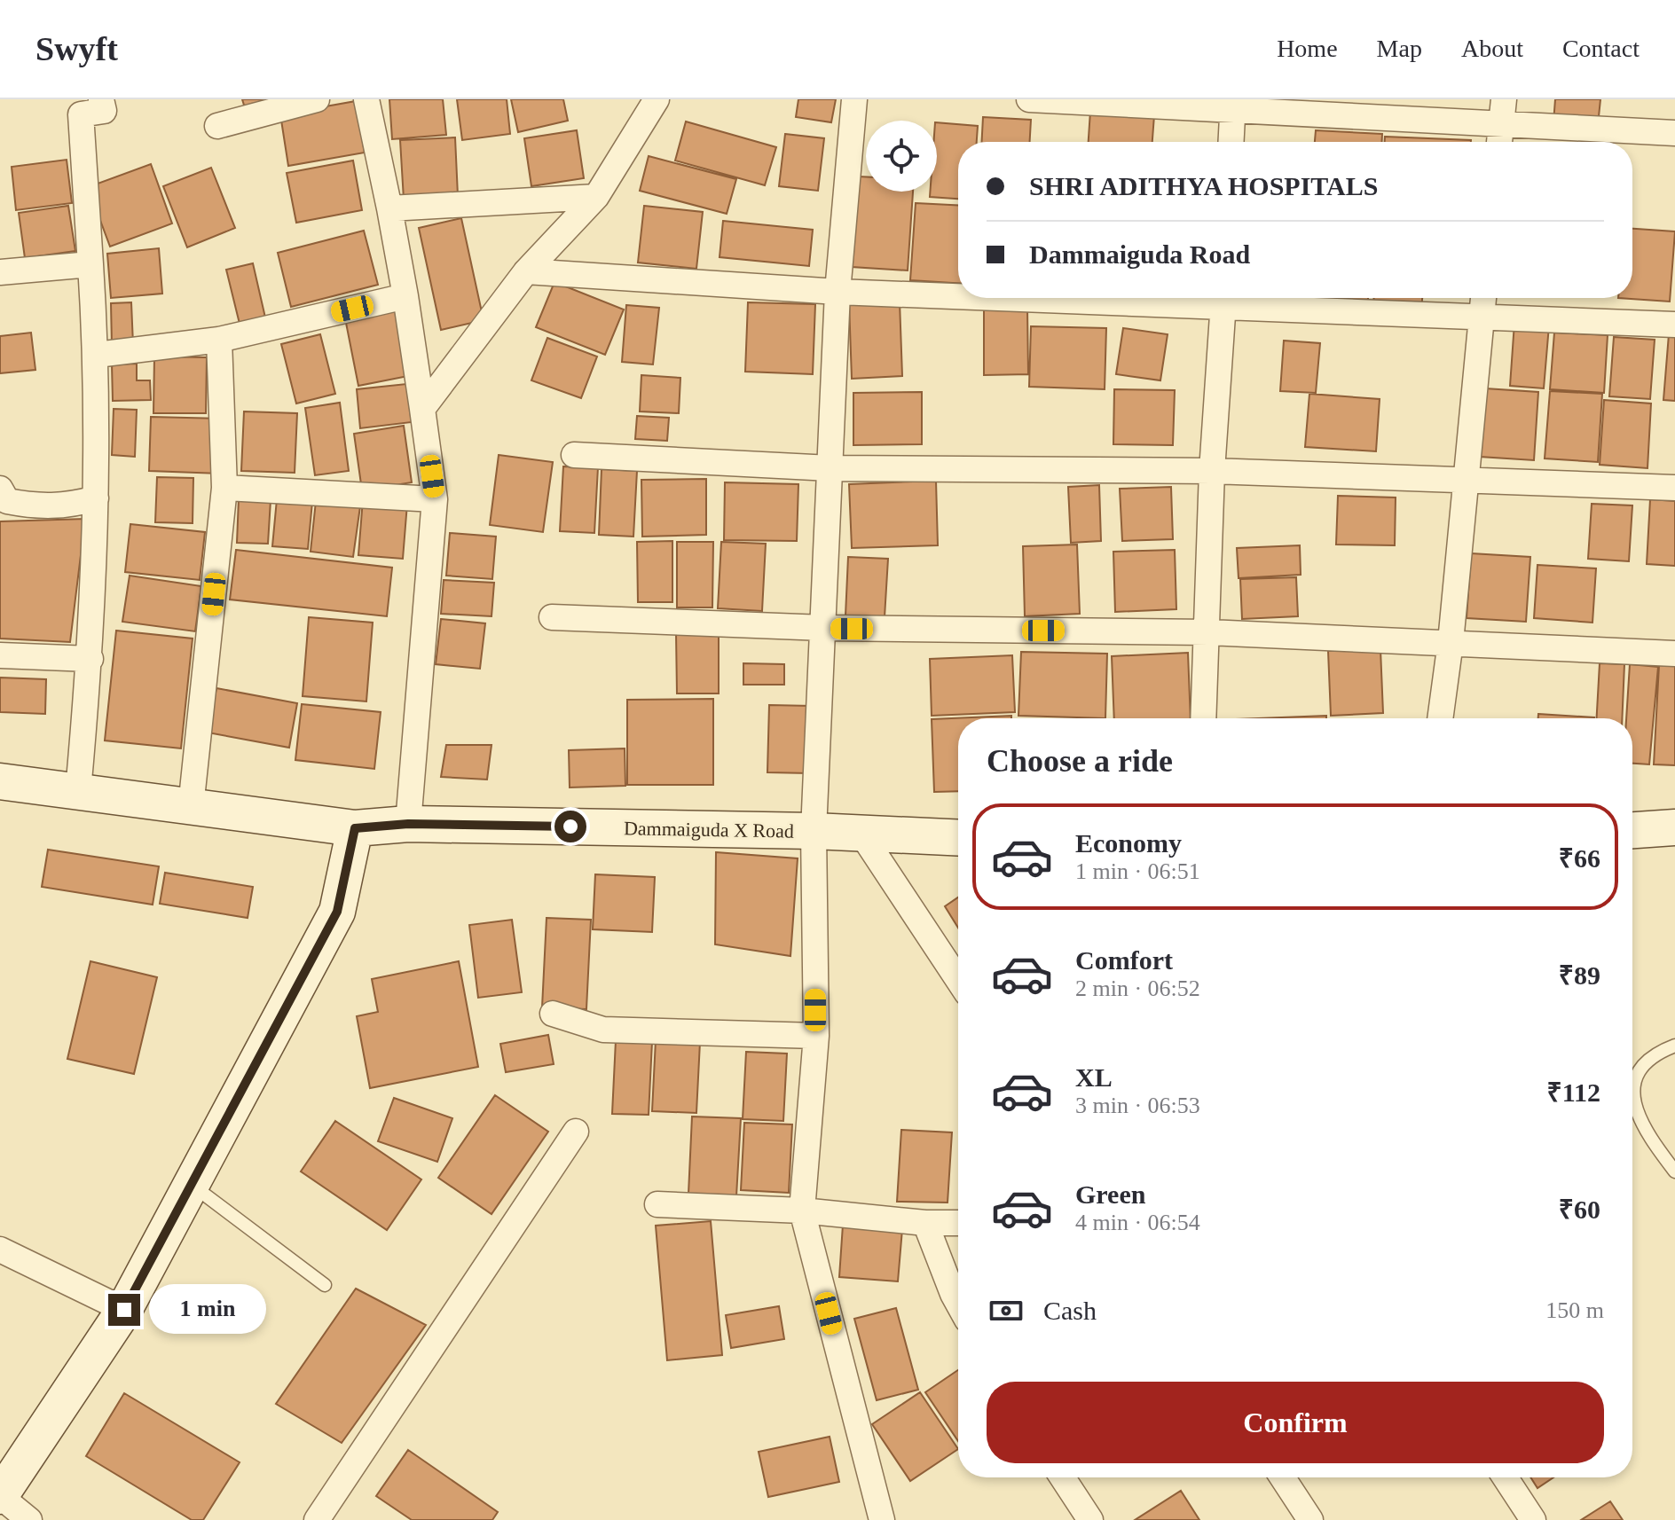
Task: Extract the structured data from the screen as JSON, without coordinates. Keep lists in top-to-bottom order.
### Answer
{
  "streets": {
    "street": ["Dammaiguda X Road"]
  },
  "page": {
    "header": "Swyft",
    "nav": [
      "Home",
      "Map",
      "About",
      "Contact"
    ],
    "banner": ["SHRI ADITHYA HOSPITALS", "Dammaiguda Road"],
    "heading": "Choose a ride",
    "list": [
      {
        "name": "Economy",
        "note": "1 min · 06:51",
        "value": "₹66"
      },
      {
        "name": "Comfort",
        "note": "2 min · 06:52",
        "value": "₹89"
      },
      {
        "name": "XL",
        "note": "3 min · 06:53",
        "value": "₹112"
      },
      {
        "name": "Green",
        "note": "4 min · 06:54",
        "value": "₹60"
      }
    ],
    "pay": ["Cash", "150 m"],
    "bubble": "1 min",
    "buttons": "Confirm"
  }
}
